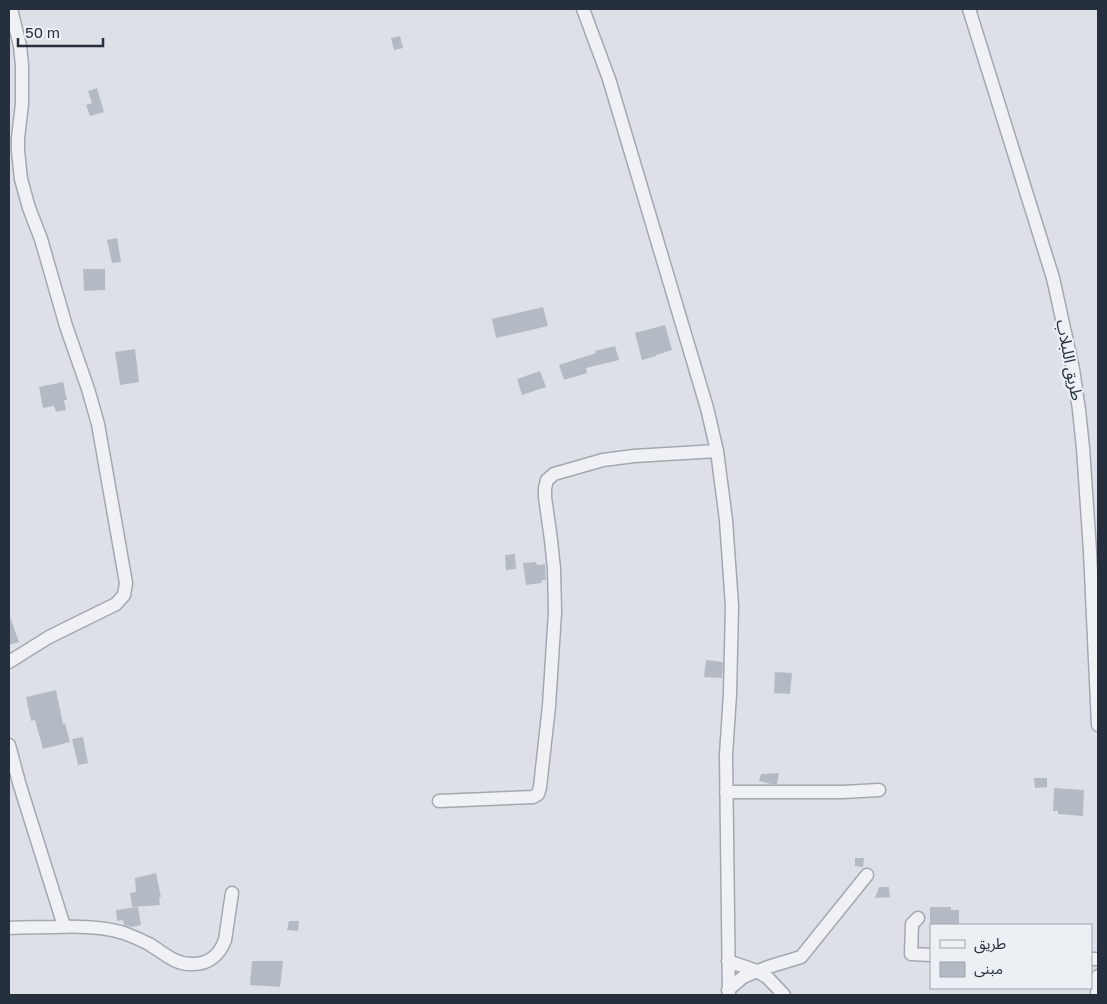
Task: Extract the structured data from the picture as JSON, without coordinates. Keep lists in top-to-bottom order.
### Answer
{
  "streets": {
    "street": ["طريق اللبلاب"]
  },
  "legend": ["طريق", "مبنى"],
  "scale_bar": "50 m"
}
